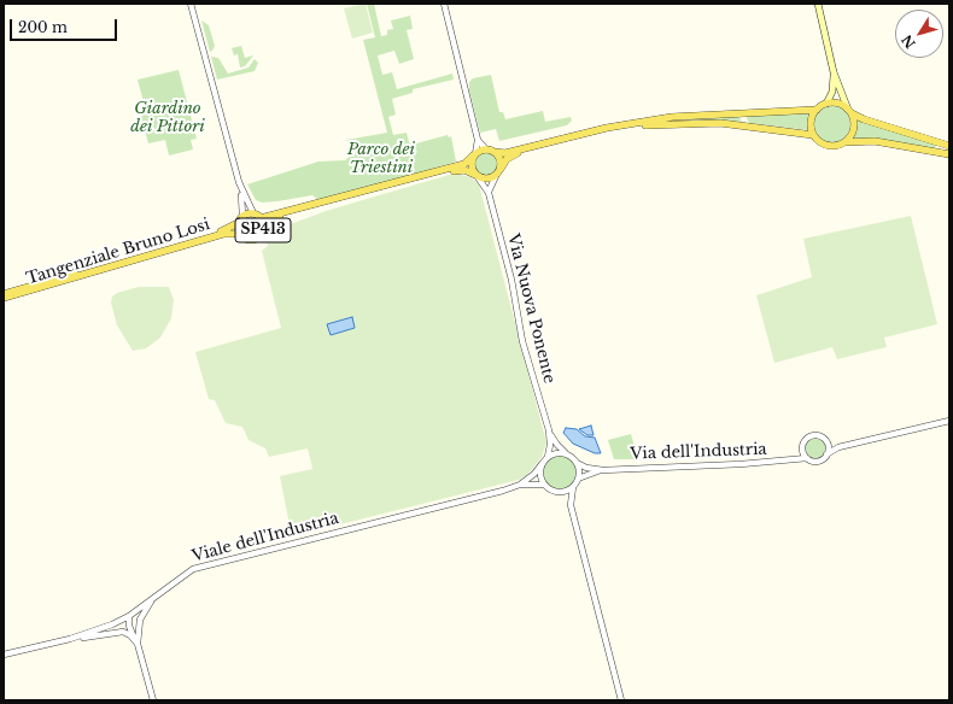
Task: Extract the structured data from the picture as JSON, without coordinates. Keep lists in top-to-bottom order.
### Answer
{
  "streets": {
    "main road": ["SP413", "Tangenziale Bruno Losi"],
    "street": ["Via Nuova Ponente", "Via dell'Industria", "Viale dell'Industria"]
  },
  "crossings": [
    ["SP413", "Tangenziale Bruno Losi"],
    ["Via Nuova Ponente", "Via dell'Industria"],
    ["Via Nuova Ponente", "Viale dell'Industria"],
    ["Via dell'Industria", "Viale dell'Industria"]
  ],
  "parks": ["Giardino dei Pittori", "Parco dei Triestini"],
  "scale_bar": "200 m",
  "north": "bottom left"
}
